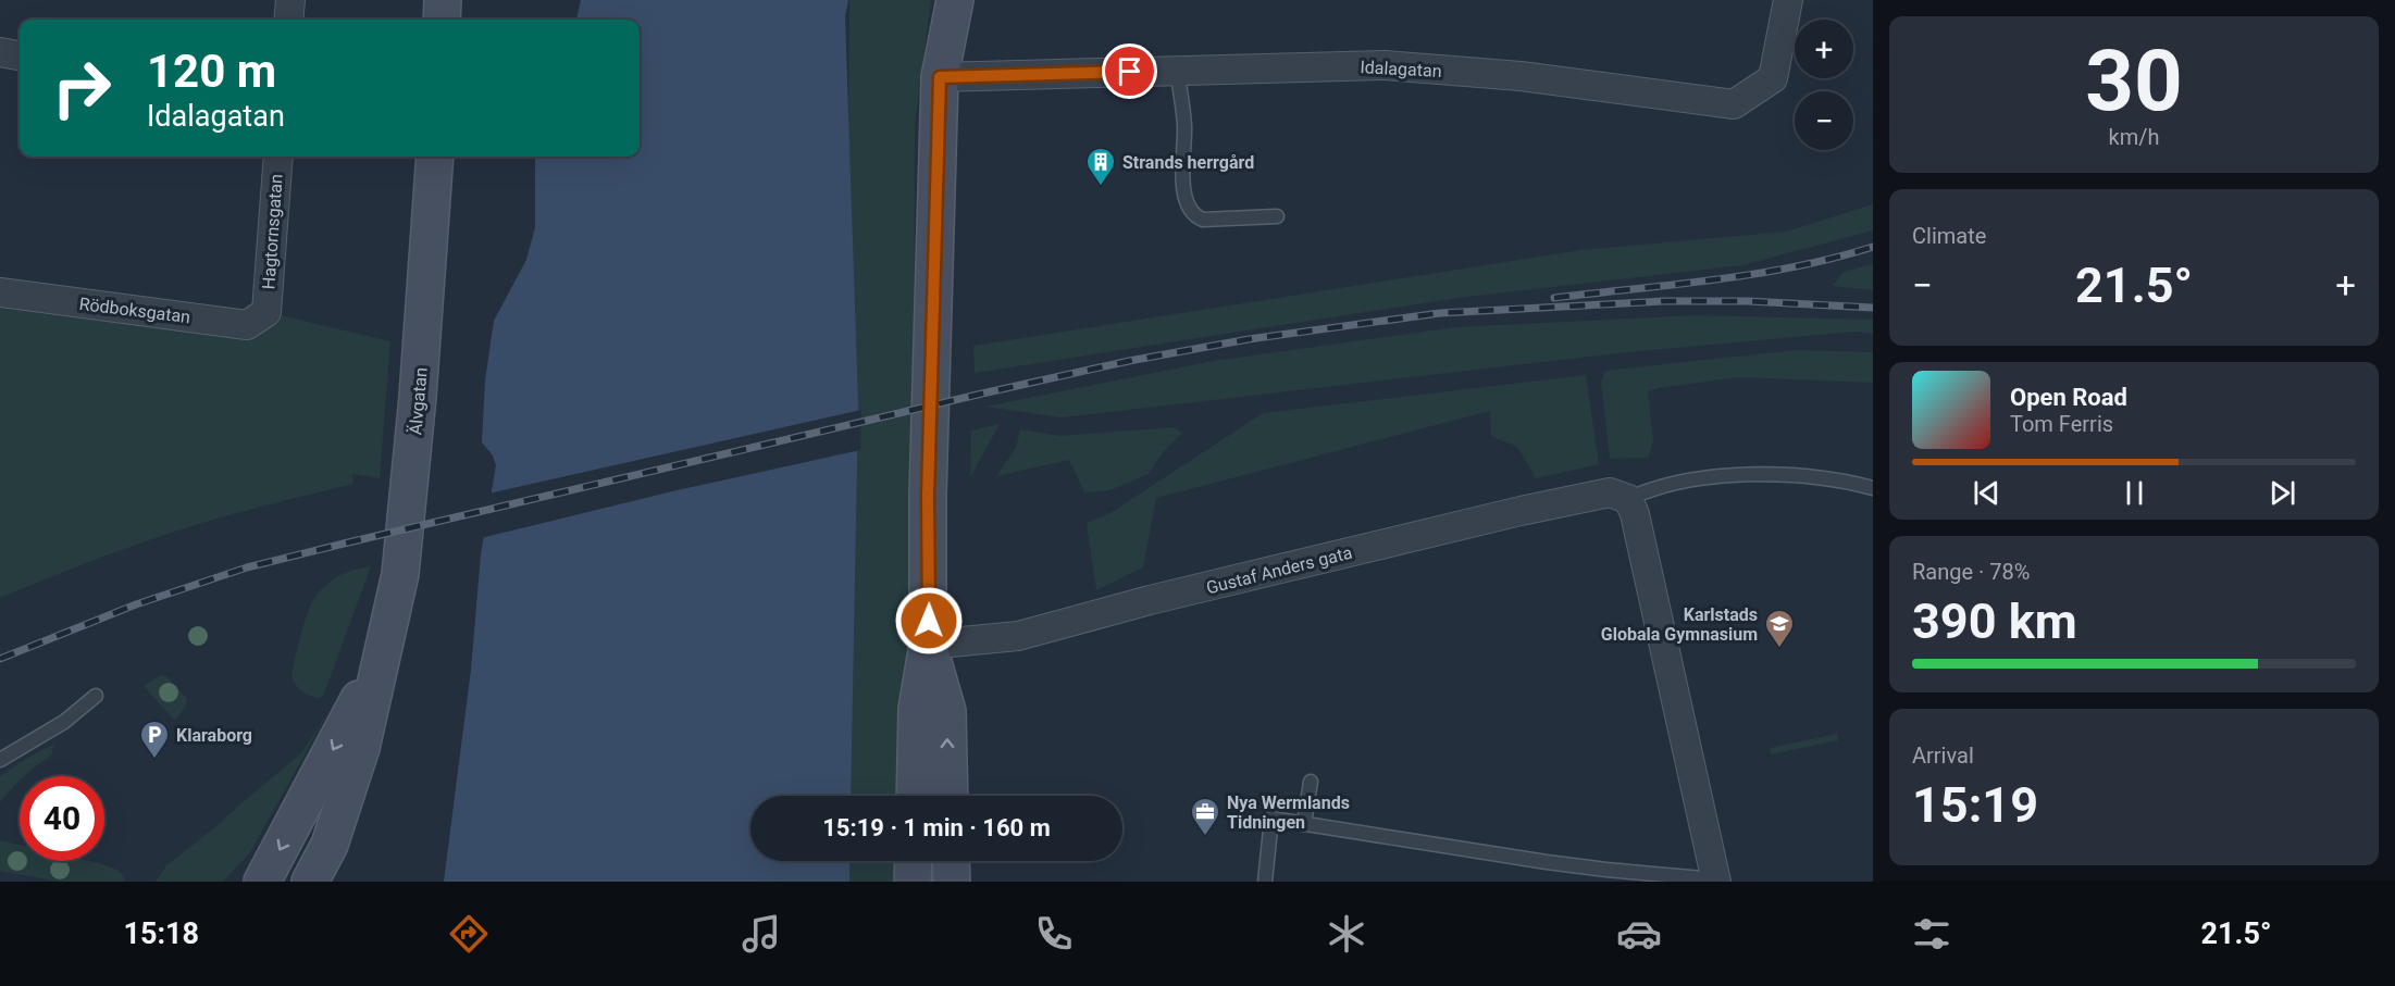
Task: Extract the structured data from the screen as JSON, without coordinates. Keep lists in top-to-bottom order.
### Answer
{
  "streets": {
    "street": [
      "Idalagatan",
      "Hagtornsgatan",
      "Rödboksgatan",
      "Älvgatan",
      "Gustaf Anders gata"
    ]
  },
  "crossings": [
    ["Hagtornsgatan", "Rödboksgatan"]
  ],
  "places": {
    "building": ["Strands herrgård"],
    "school or university": ["Karlstads Globala Gymnasium"],
    "parking": ["Klaraborg"],
    "office": ["Nya Wermlands Tidningen"]
  },
  "page": {
    "tile": [
      ["30", "km/h"],
      "Climate",
      ["Range · 78%", "390 km"],
      ["Arrival", "15:19"]
    ],
    "map_buttons": ["+", "−"],
    "turn": ["120 m", "Idalagatan"],
    "heat": ["−", "21.5°", "+"],
    "song": ["Open Road", "Tom Ferris"],
    "limit": "40",
    "trip": "15:19 · 1 min · 160 m",
    "tabs": ["15:18", "21.5°"]
  }
}
